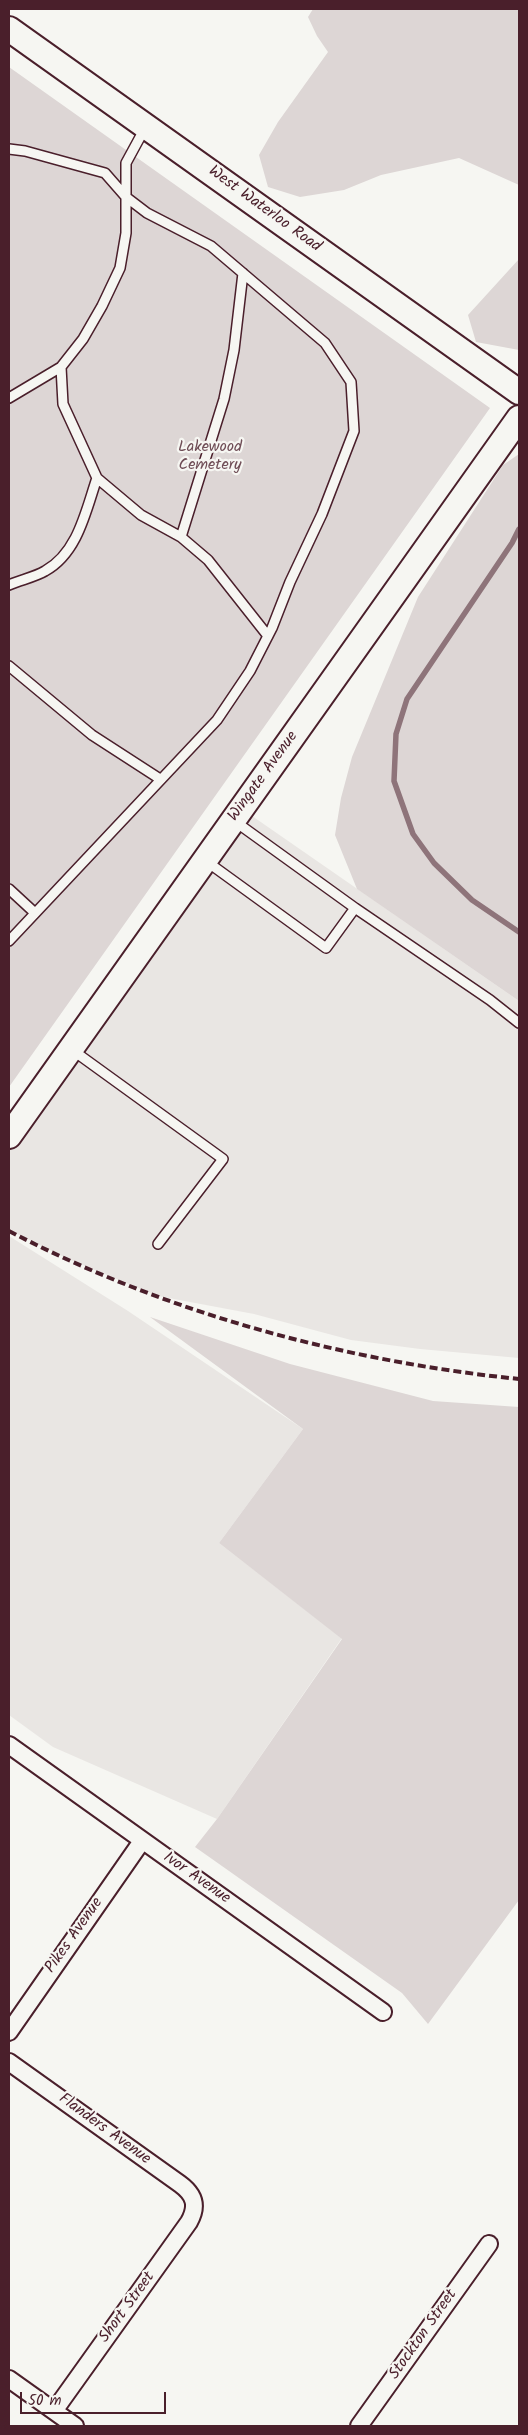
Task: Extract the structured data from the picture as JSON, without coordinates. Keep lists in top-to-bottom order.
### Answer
{
  "streets": {
    "street": [
      "West Waterloo Road",
      "Wingate Avenue",
      "Ivor Avenue",
      "Pikes Avenue",
      "Flanders Avenue",
      "Short Street",
      "Stockton Street"
    ]
  },
  "crossings": [
    ["Ivor Avenue", "Pikes Avenue"],
    ["Flanders Avenue", "Short Street"]
  ],
  "parks": ["Lakewood Cemetery"],
  "scale_bar": "50 m"
}
